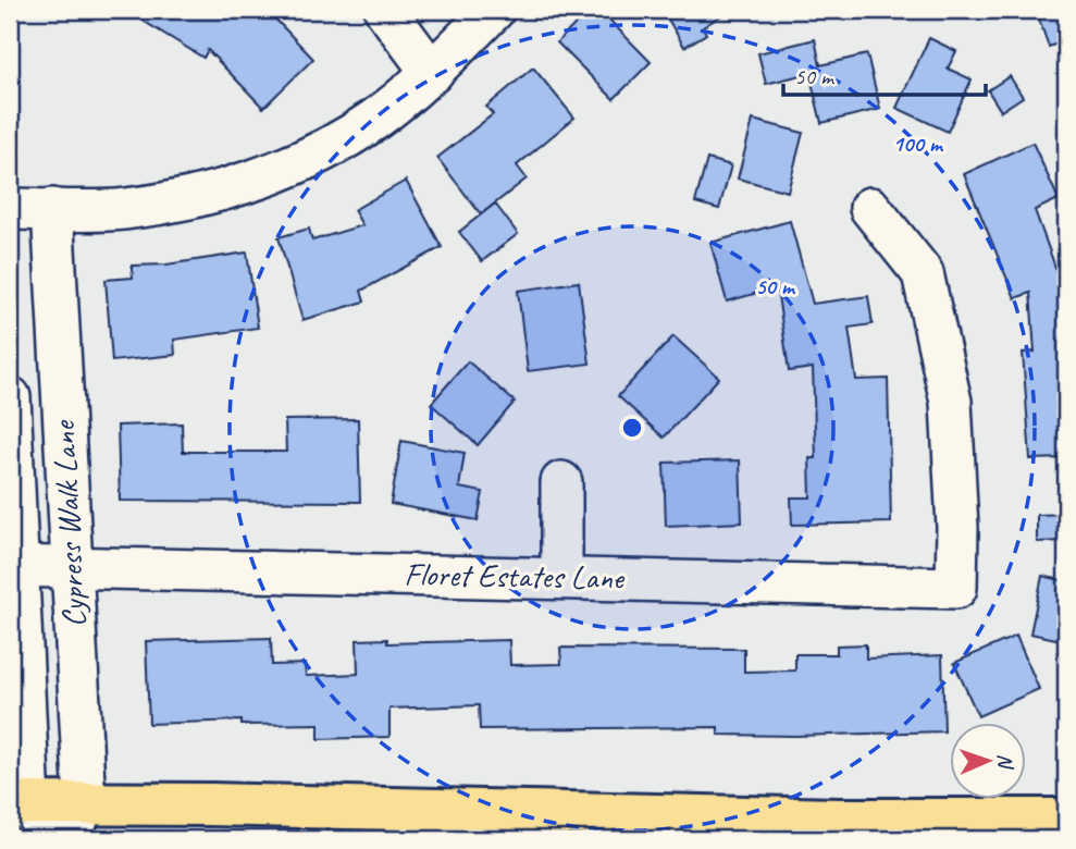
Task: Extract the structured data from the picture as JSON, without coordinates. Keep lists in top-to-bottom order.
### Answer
{
  "streets": {
    "street": ["Cypress Walk Lane", "Floret Estates Lane"]
  },
  "crossings": [
    ["Cypress Walk Lane", "Floret Estates Lane"]
  ],
  "scale_bar": "50 m",
  "north": "right",
  "rings": ["100 m", "50 m"]
}
